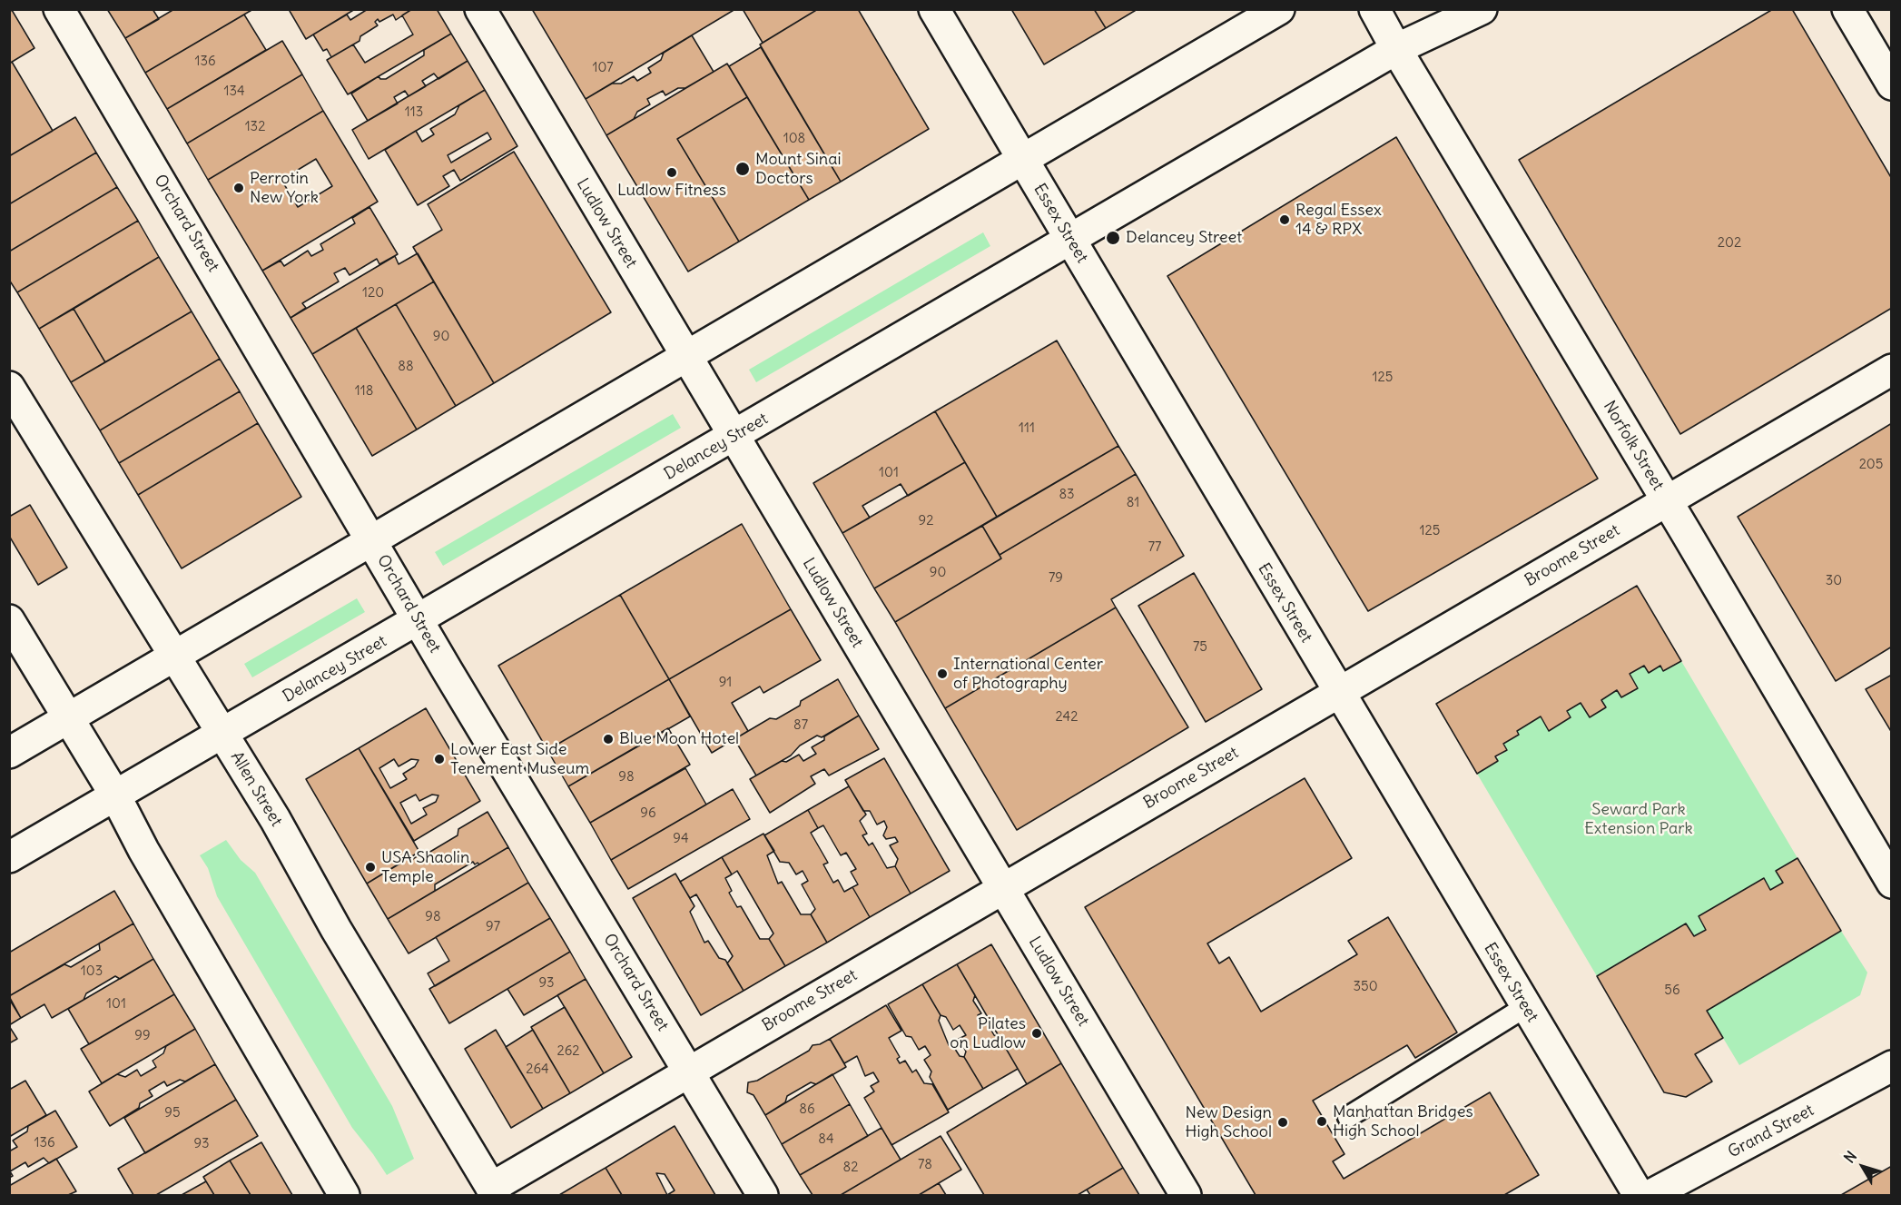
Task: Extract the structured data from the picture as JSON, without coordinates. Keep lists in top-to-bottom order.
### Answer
{
  "streets": {
    "main road": [
      "Orchard Street",
      "Ludlow Street",
      "Essex Street",
      "Norfolk Street",
      "Delancey Street",
      "Broome Street",
      "Allen Street",
      "Grand Street"
    ]
  },
  "crossings": [
    ["Orchard Street", "Delancey Street"],
    ["Orchard Street", "Broome Street"],
    ["Ludlow Street", "Delancey Street"],
    ["Ludlow Street", "Broome Street"],
    ["Essex Street", "Delancey Street"],
    ["Essex Street", "Broome Street"],
    ["Norfolk Street", "Delancey Street"],
    ["Norfolk Street", "Broome Street"],
    ["Delancey Street", "Allen Street"],
    ["Broome Street", "Allen Street"]
  ],
  "parks": ["Seward Park Extension Park"],
  "places": [
    "Mount Sinai Doctors",
    "Ludlow Fitness",
    "Perrotin New York",
    "Regal Essex 14 & RPX",
    "Delancey Street",
    "International Center of Photography",
    "Blue Moon Hotel",
    "Lower East Side Tenement Museum",
    "USA Shaolin Temple",
    "Pilates on Ludlow",
    "Manhattan Bridges High School",
    "New Design High School"
  ],
  "house_numbers": [
    "136",
    "107",
    "134",
    "113",
    "132",
    "108",
    "202",
    "120",
    "90",
    "88",
    "125",
    "118",
    "111",
    "205",
    "101",
    "83",
    "81",
    "92",
    "125",
    "77",
    "90",
    "79",
    "30",
    "75",
    "91",
    "242",
    "87",
    "98",
    "96",
    "94",
    "98",
    "97",
    "103",
    "93",
    "350",
    "56",
    "101",
    "99",
    "262",
    "264",
    "86",
    "95",
    "84",
    "136",
    "93",
    "78",
    "82"
  ],
  "north": "top left"
}
